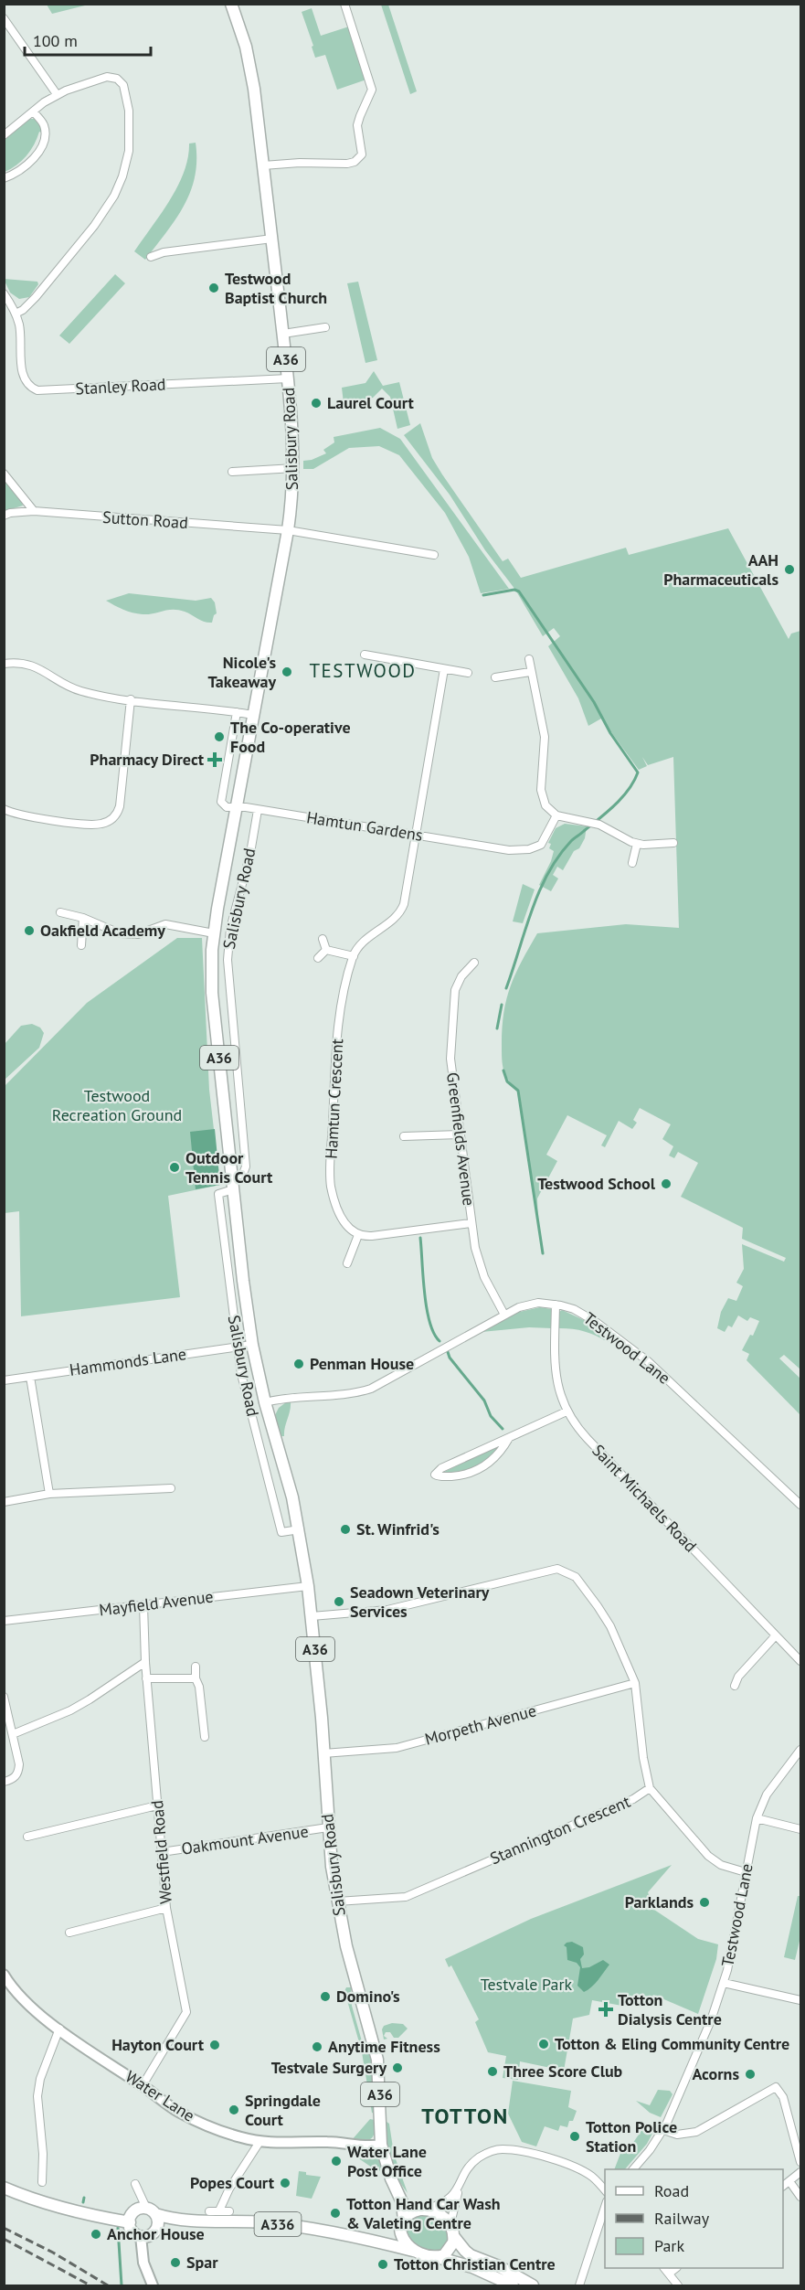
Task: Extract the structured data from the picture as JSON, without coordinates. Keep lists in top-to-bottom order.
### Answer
{
  "streets": {
    "main road": ["A36", "Salisbury Road", "A336"],
    "street": [
      "Stanley Road",
      "Sutton Road",
      "Hamtun Gardens",
      "Hamtun Crescent",
      "Greenfields Avenue",
      "Testwood Lane",
      "Hammonds Lane",
      "Saint Michaels Road",
      "Mayfield Avenue",
      "Morpeth Avenue",
      "Stannington Crescent",
      "Oakmount Avenue",
      "Westfield Road",
      "Water Lane"
    ]
  },
  "crossings": [
    ["Stanley Road", "Salisbury Road"],
    ["Salisbury Road", "Sutton Road"],
    ["Salisbury Road", "Hamtun Gardens"],
    ["Salisbury Road", "Testwood Lane"],
    ["Salisbury Road", "Hammonds Lane"],
    ["Salisbury Road", "Mayfield Avenue"],
    ["Salisbury Road", "Morpeth Avenue"],
    ["Salisbury Road", "Stannington Crescent"],
    ["Salisbury Road", "Oakmount Avenue"],
    ["Salisbury Road", "Water Lane"],
    ["Salisbury Road", "A336"],
    ["Hamtun Gardens", "Hamtun Crescent"],
    ["Greenfields Avenue", "Testwood Lane"],
    ["Testwood Lane", "Saint Michaels Road"],
    ["Mayfield Avenue", "Westfield Road"],
    ["Morpeth Avenue", "Stannington Crescent"],
    ["Oakmount Avenue", "Westfield Road"],
    ["Westfield Road", "Water Lane"]
  ],
  "districts": ["TESTWOOD", "TOTTON"],
  "parks": ["Testwood Recreation Ground", "Testvale Park"],
  "places": {
    "other": [
      "Testwood Baptist Church",
      "Laurel Court",
      "AAH Pharmaceuticals",
      "Nicole's Takeaway",
      "The Co-operative Food",
      "Oakfield Academy",
      "Outdoor Tennis Court",
      "Testwood School",
      "Penman House",
      "St. Winfrid's",
      "Seadown Veterinary Services",
      "Parklands",
      "Domino's",
      "Totton & Eling Community Centre",
      "Hayton Court",
      "Anytime Fitness",
      "Testvale Surgery",
      "Three Score Club",
      "Acorns",
      "Springdale Court",
      "Totton Police Station",
      "Water Lane Post Office",
      "Popes Court",
      "Totton Hand Car Wash & Valeting Centre",
      "Anchor House",
      "Spar",
      "Totton Christian Centre"
    ],
    "health": ["Pharmacy Direct", "Totton Dialysis Centre"]
  },
  "legend": ["Road", "Railway", "Park"],
  "scale_bar": "100 m"
}
